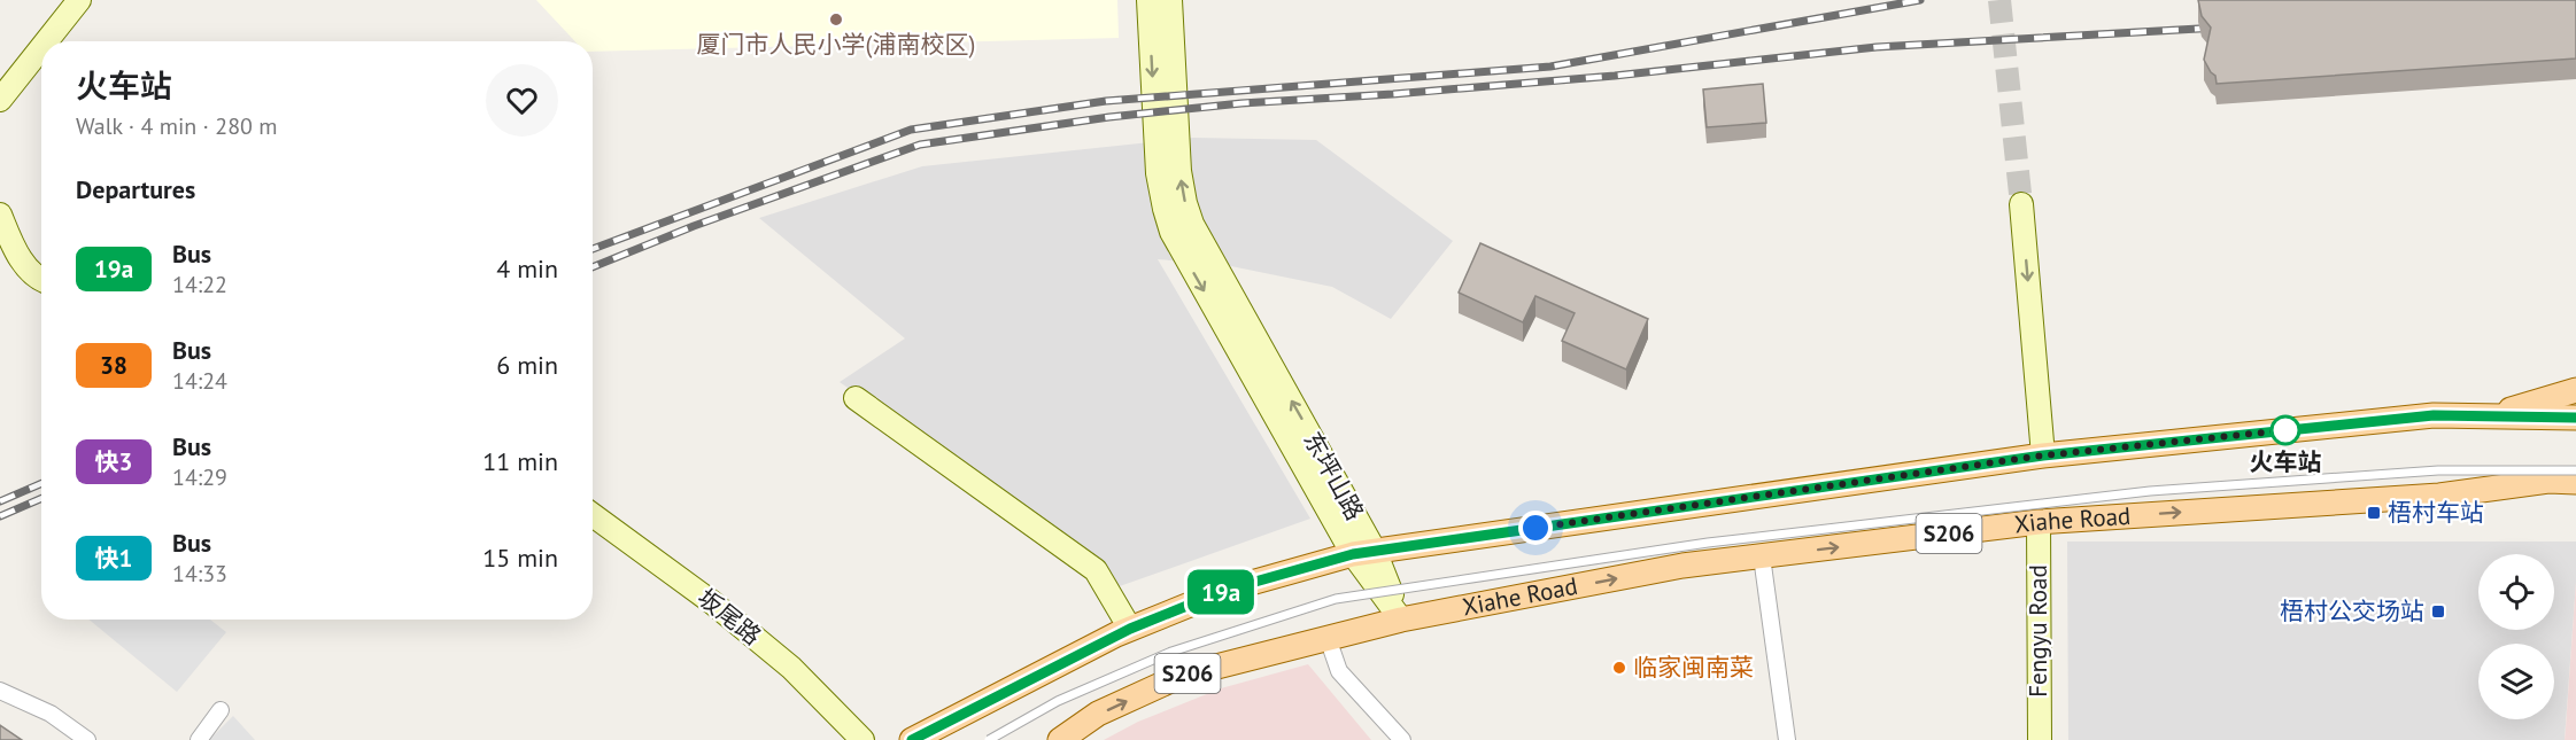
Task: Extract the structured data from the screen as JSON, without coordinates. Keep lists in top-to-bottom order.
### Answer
{
  "streets": {
    "main road": ["Xiahe Road", "S206"],
    "street": ["东坪山路", "坂尾路", "Fengyu Road"]
  },
  "crossings": [
    ["东坪山路", "Xiahe Road"],
    ["东坪山路", "S206"],
    ["Xiahe Road", "S206"],
    ["Xiahe Road", "Fengyu Road"]
  ],
  "places": {
    "other": ["厦门市人民小学(浦南校区)", "火车站", "临家闽南菜"],
    "transit": ["梧村车站", "梧村公交场站"]
  },
  "lines": ["bus line 19a"],
  "page": {
    "on_map": "19a",
    "heading": [
      ["火车站", "Walk · 4 min · 280 m"],
      "Departures"
    ],
    "list": [
      {
        "mark": "19a",
        "name": "Bus",
        "note": "14:22",
        "value": "4 min"
      },
      {
        "mark": "38",
        "name": "Bus",
        "note": "14:24",
        "value": "6 min"
      },
      {
        "mark": "快3",
        "name": "Bus",
        "note": "14:29",
        "value": "11 min"
      },
      {
        "mark": "快1",
        "name": "Bus",
        "note": "14:33",
        "value": "15 min"
      }
    ]
  }
}
